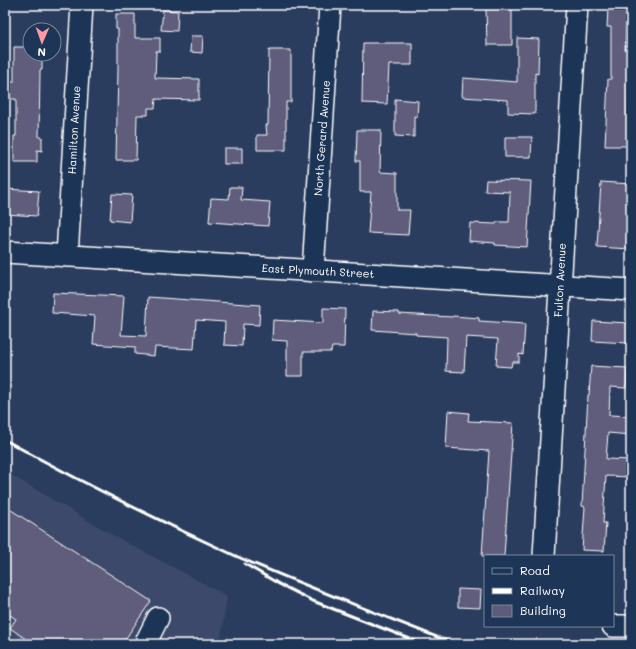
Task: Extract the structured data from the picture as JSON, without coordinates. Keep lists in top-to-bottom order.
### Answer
{
  "streets": {
    "street": [
      "Hamilton Avenue",
      "North Gerard Avenue",
      "East Plymouth Street",
      "Fulton Avenue"
    ]
  },
  "crossings": [
    ["Hamilton Avenue", "East Plymouth Street"],
    ["North Gerard Avenue", "East Plymouth Street"],
    ["East Plymouth Street", "Fulton Avenue"]
  ],
  "legend": ["Road", "Railway", "Building"],
  "north": "bottom"
}
